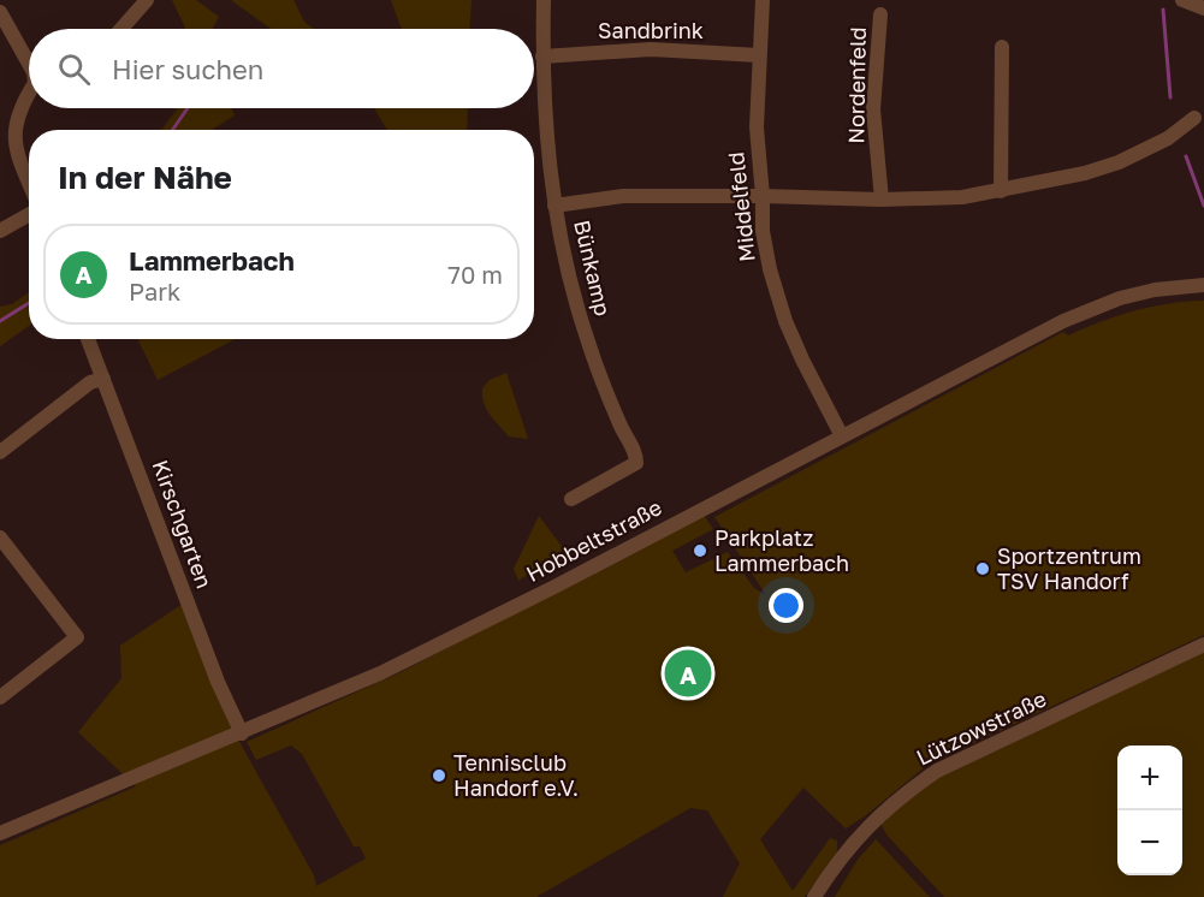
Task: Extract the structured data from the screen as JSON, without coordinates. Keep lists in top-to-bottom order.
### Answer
{
  "streets": {
    "street": [
      "Sandbrink",
      "Nordenfeld",
      "Middelfeld",
      "Bünkamp",
      "Kirschgarten",
      "Hobbeltstraße",
      "Lützowstraße"
    ]
  },
  "crossings": [
    ["Sandbrink", "Middelfeld"],
    ["Sandbrink", "Bünkamp"],
    ["Middelfeld", "Hobbeltstraße"],
    ["Kirschgarten", "Hobbeltstraße"]
  ],
  "places": ["Parkplatz Lammerbach", "Sportzentrum TSV Handorf", "Tennisclub Handorf e.V."],
  "page": {
    "search": "Hier suchen",
    "heading": "In der Nähe",
    "list": [
      {
        "mark": "A",
        "name": "Lammerbach",
        "note": "Park",
        "value": "70 m"
      }
    ],
    "pins": "A",
    "map_buttons": ["+", "−"]
  }
}
